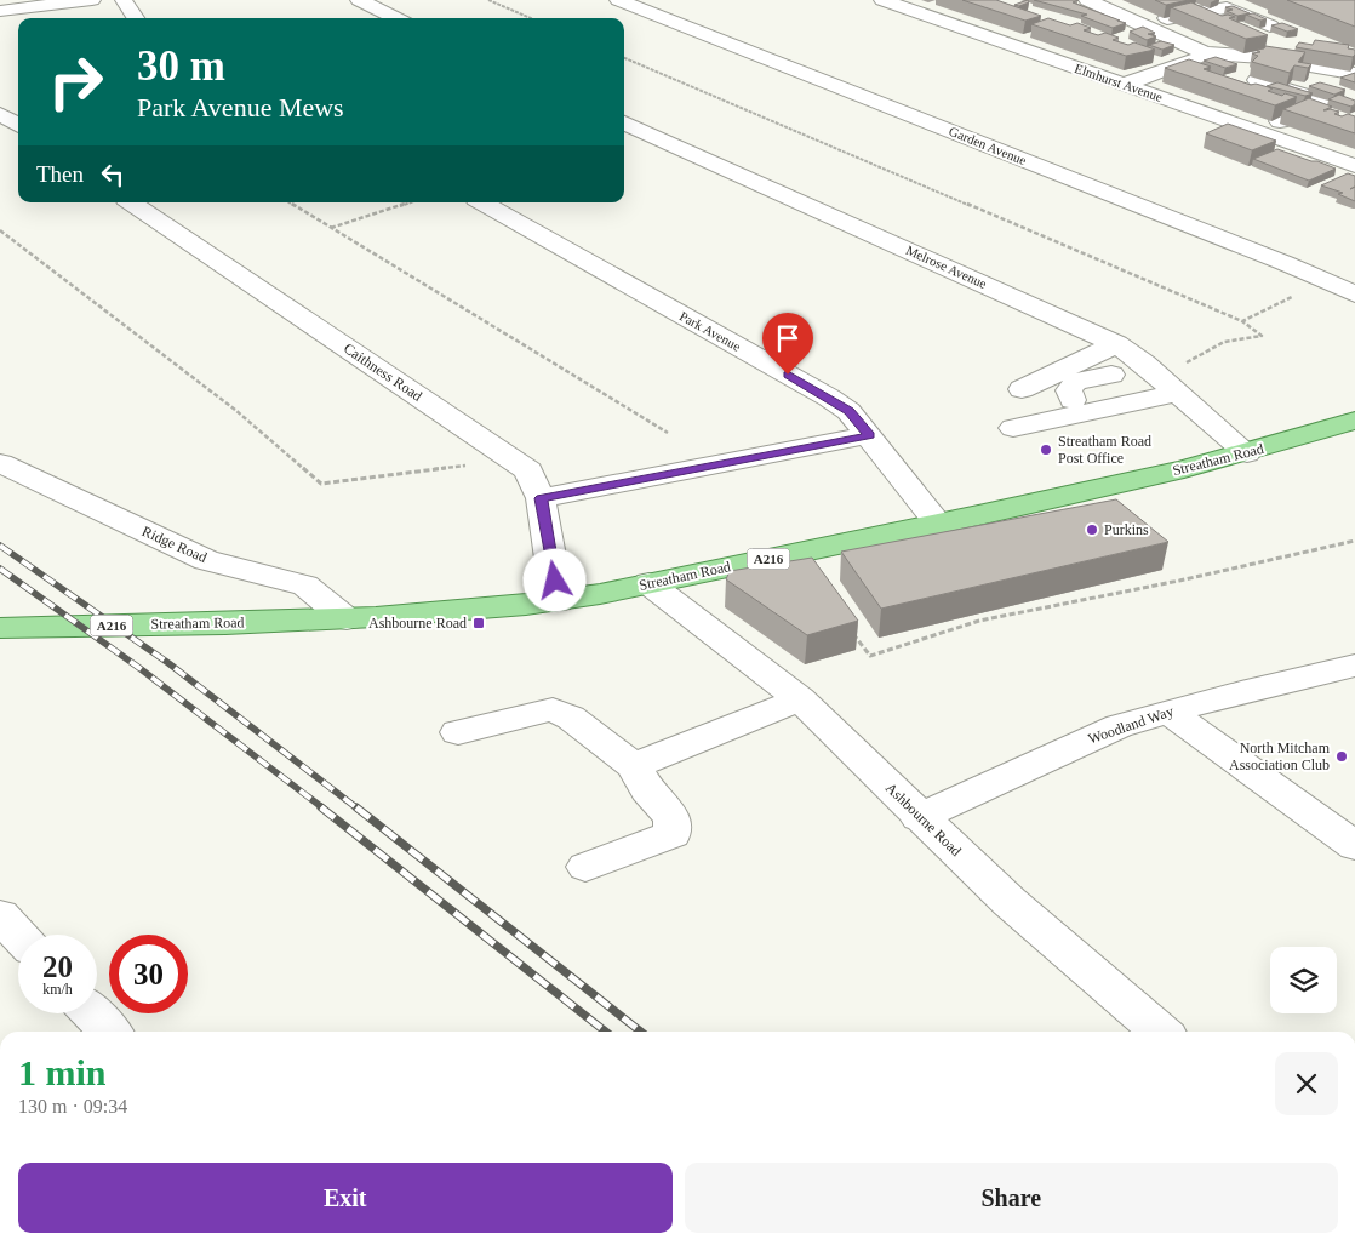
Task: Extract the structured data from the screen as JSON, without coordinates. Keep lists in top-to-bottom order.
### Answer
{
  "streets": {
    "main road": ["Streatham Road", "A216"],
    "street": [
      "Elmhurst Avenue",
      "Garden Avenue",
      "Melrose Avenue",
      "Park Avenue",
      "Caithness Road",
      "Ridge Road",
      "Woodland Way",
      "Ashbourne Road"
    ]
  },
  "crossings": [
    ["Melrose Avenue", "Streatham Road"],
    ["Park Avenue", "Streatham Road"],
    ["Caithness Road", "Streatham Road"],
    ["Streatham Road", "Ridge Road"],
    ["Streatham Road", "Ashbourne Road"],
    ["Woodland Way", "Ashbourne Road"]
  ],
  "places": {
    "other": ["Streatham Road Post Office", "Purkins", "North Mitcham Association Club"],
    "transit": ["Ashbourne Road"]
  },
  "page": {
    "turn": ["30 m", "Park Avenue Mews"],
    "then": "Then",
    "speed": "20 km/h",
    "limit": "30",
    "heading": ["1 min", "130 m · 09:34"],
    "buttons": ["Exit", "Share"]
  }
}
